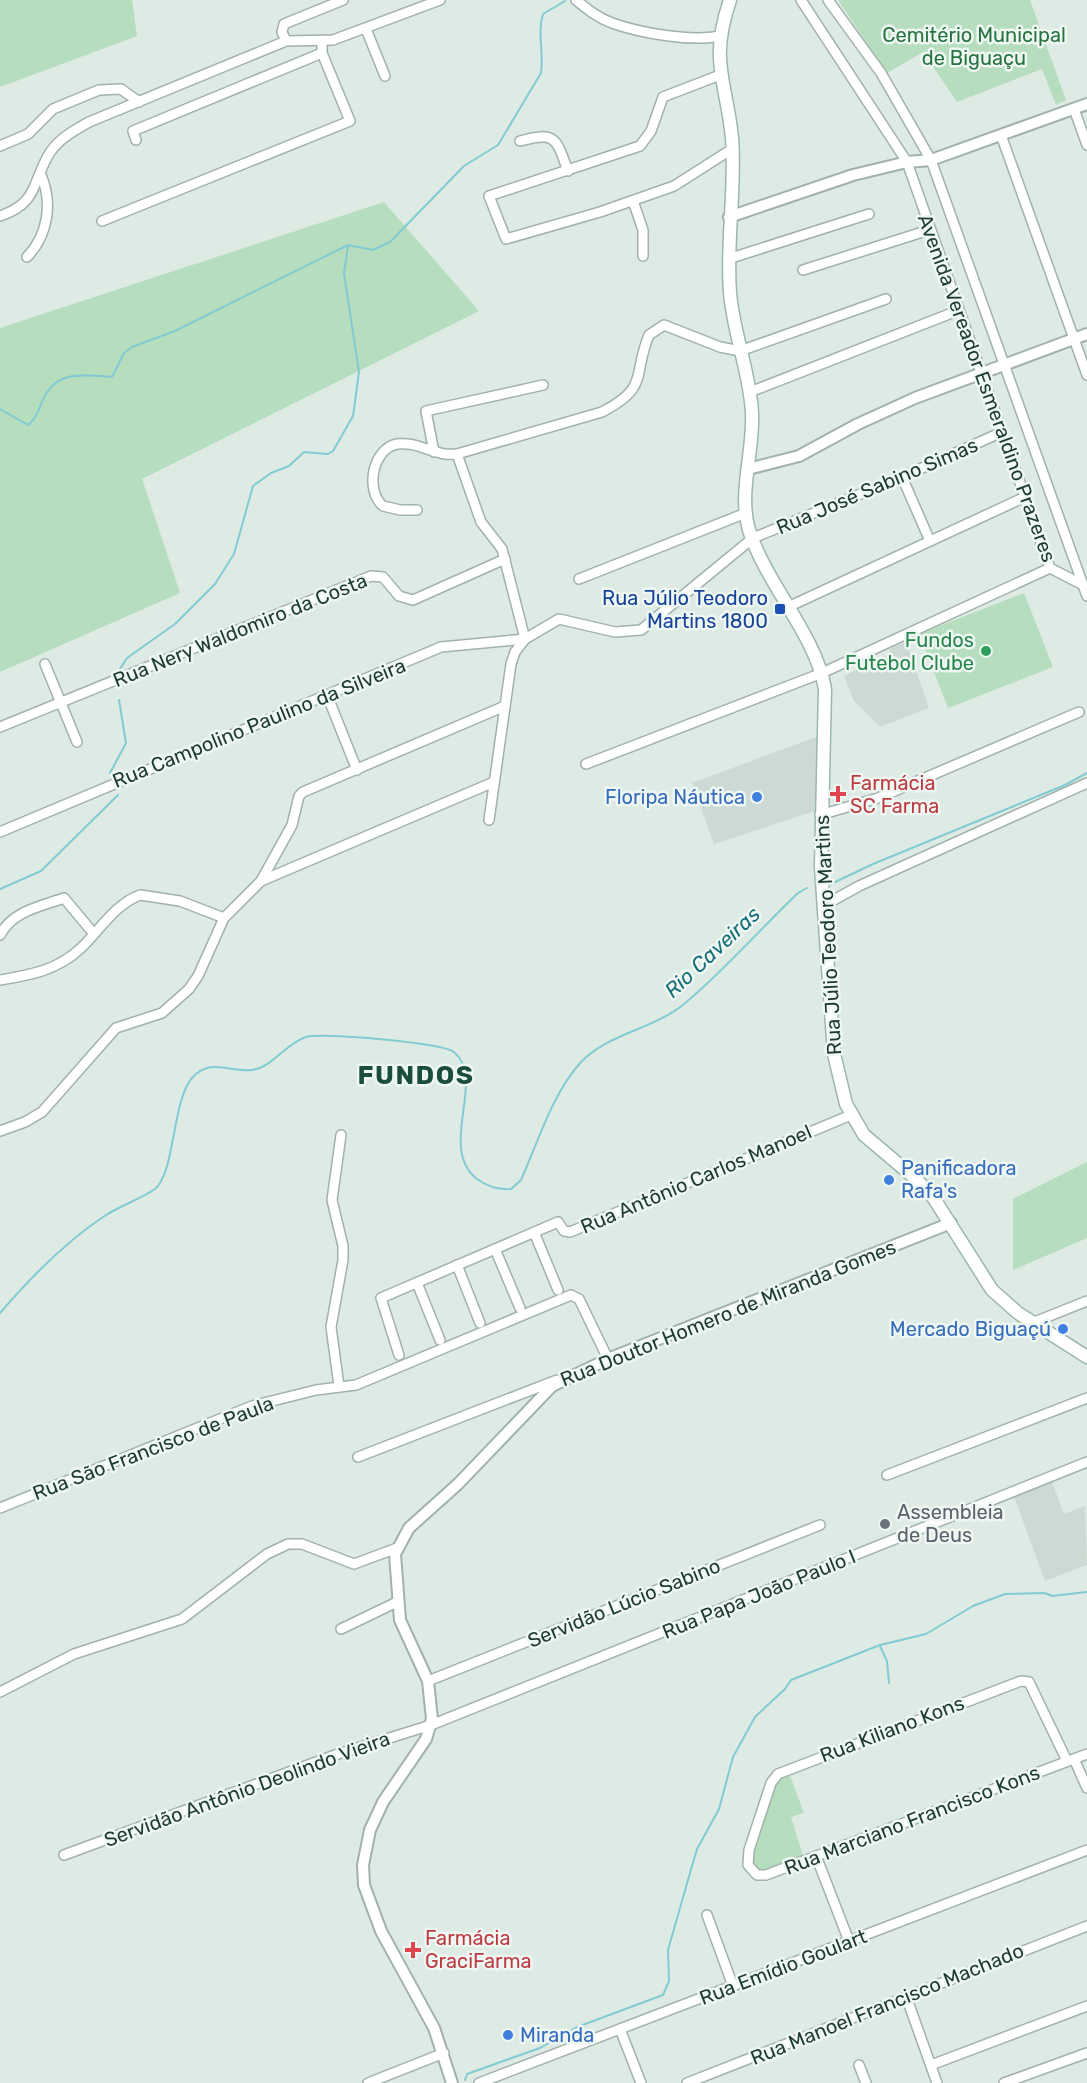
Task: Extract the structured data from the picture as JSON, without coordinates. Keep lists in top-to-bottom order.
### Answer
{
  "streets": {
    "main road": ["Rua Júlio Teodoro Martins"],
    "street": [
      "Avenida Vereador Esmeraldino Prazeres",
      "Rua José Sabino Simas",
      "Rua Nery Waldomiro da Costa",
      "Rua Campolino Paulino da Silveira",
      "Rua Antônio Carlos Manoel",
      "Rua Doutor Homero de Miranda Gomes",
      "Rua São Francisco de Paula",
      "Rua Papa João Paulo I",
      "Servidão Lúcio Sabino",
      "Rua Kiliano Kons",
      "Servidão Antônio Deolindo Vieira",
      "Rua Marciano Francisco Kons",
      "Rua Emídio Goulart",
      "Rua Manoel Francisco Machado"
    ]
  },
  "crossings": [
    ["Avenida Vereador Esmeraldino Prazeres", "Rua José Sabino Simas"],
    ["Rua José Sabino Simas", "Rua Campolino Paulino da Silveira"],
    ["Rua José Sabino Simas", "Rua Júlio Teodoro Martins"],
    ["Rua Júlio Teodoro Martins", "Rua Antônio Carlos Manoel"],
    ["Rua Júlio Teodoro Martins", "Rua Doutor Homero de Miranda Gomes"],
    ["Rua Doutor Homero de Miranda Gomes", "Rua São Francisco de Paula"],
    ["Rua Doutor Homero de Miranda Gomes", "Rua Papa João Paulo I"],
    ["Rua Doutor Homero de Miranda Gomes", "Servidão Lúcio Sabino"],
    ["Rua Doutor Homero de Miranda Gomes", "Servidão Antônio Deolindo Vieira"],
    ["Rua Papa João Paulo I", "Servidão Antônio Deolindo Vieira"],
    ["Rua Kiliano Kons", "Rua Marciano Francisco Kons"]
  ],
  "districts": ["FUNDOS"],
  "water": ["Rio Caveiras"],
  "parks": ["Cemitério Municipal de Biguaçu"],
  "places": {
    "transit": ["Rua Júlio Teodoro Martins 1800"],
    "other": [
      "Fundos Futebol Clube",
      "Floripa Náutica",
      "Panificadora Rafa's",
      "Mercado Biguaçú",
      "Assembleia de Deus",
      "Miranda"
    ],
    "health": ["Farmácia SC Farma", "Farmácia GraciFarma"]
  }
}
